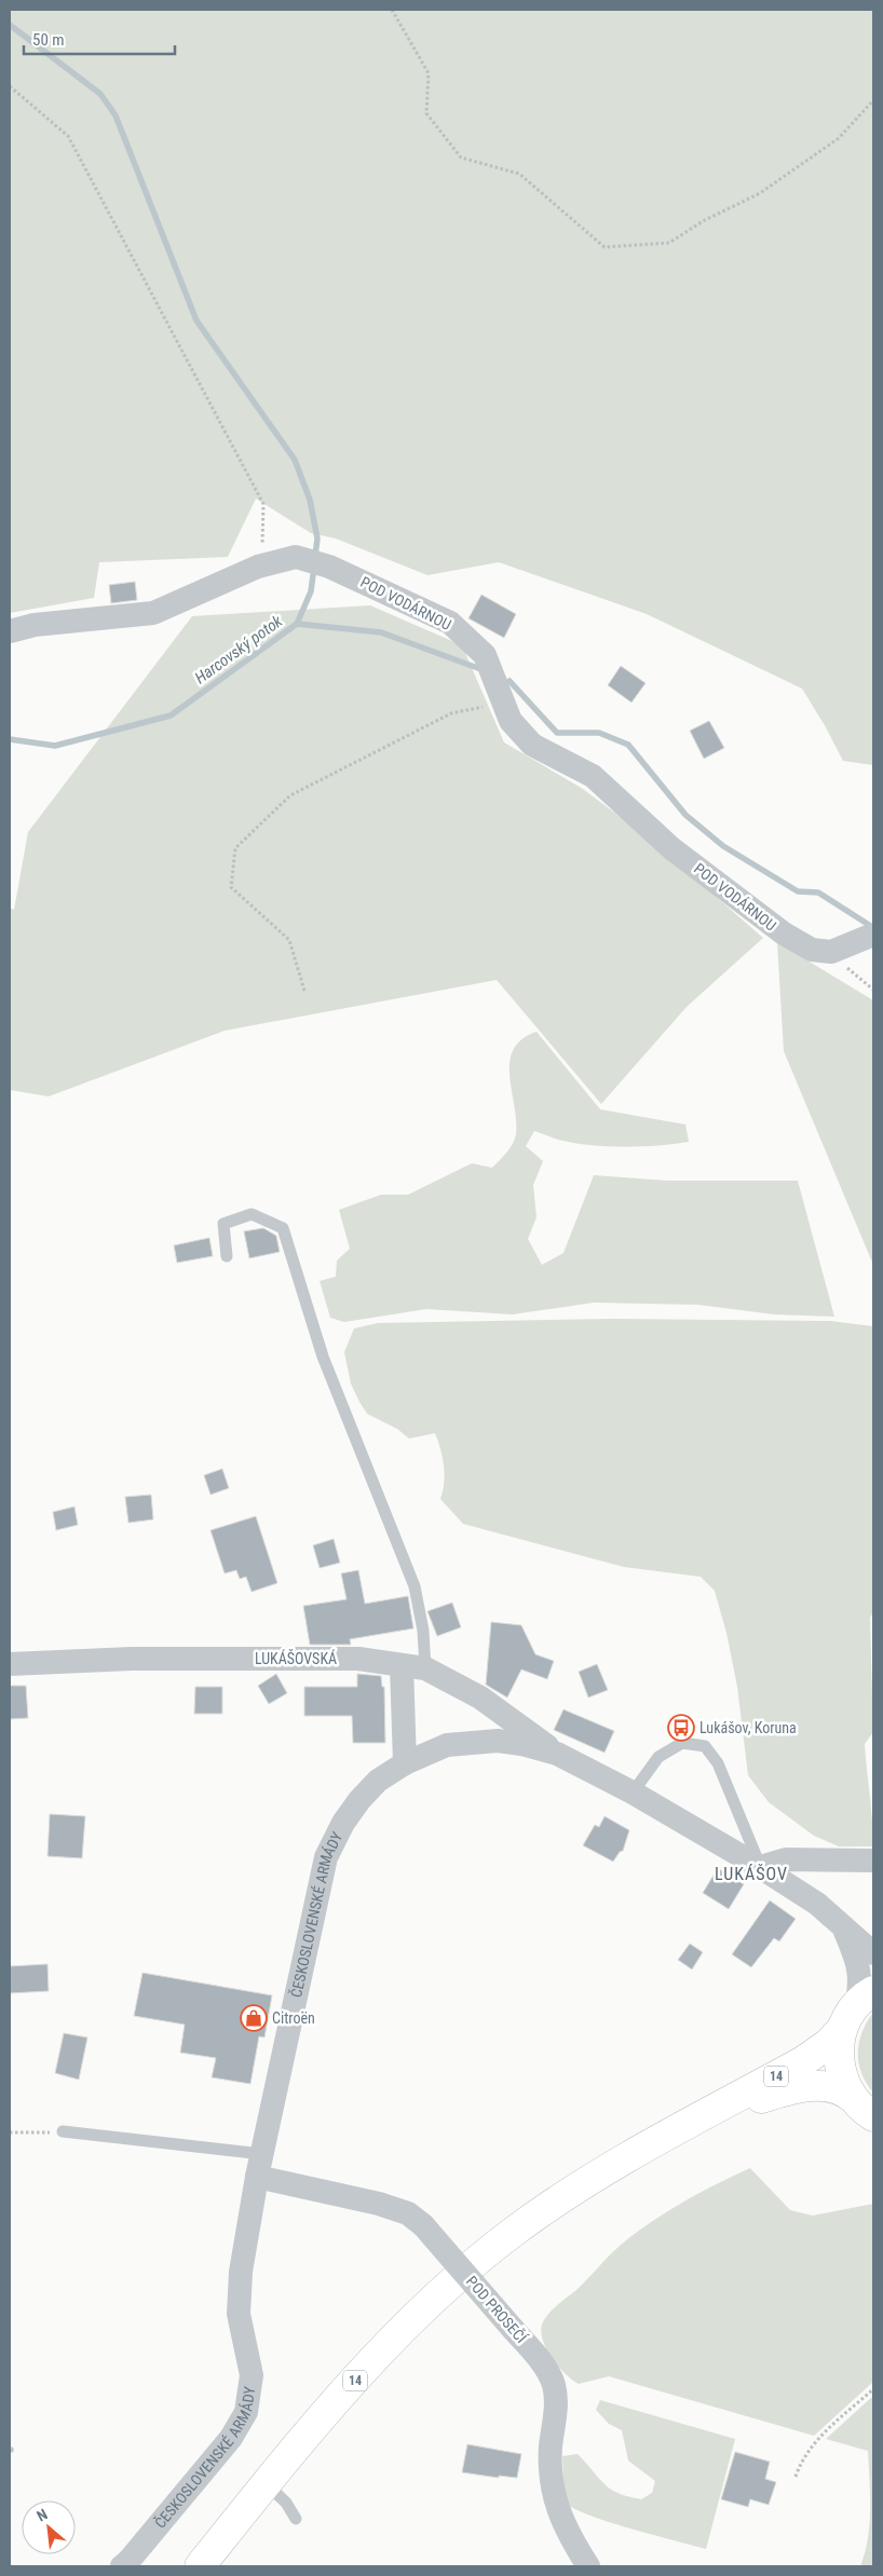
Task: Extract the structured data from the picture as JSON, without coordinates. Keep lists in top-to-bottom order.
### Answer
{
  "streets": {
    "main road": ["ČESKOSLOVENSKÉ ARMÁDY", "14"],
    "street": ["POD VODÁRNOU", "LUKÁŠOVSKÁ", "POD PROSEČÍ"]
  },
  "crossings": [
    ["LUKÁŠOVSKÁ", "ČESKOSLOVENSKÉ ARMÁDY"],
    ["ČESKOSLOVENSKÉ ARMÁDY", "14"],
    ["ČESKOSLOVENSKÉ ARMÁDY", "POD PROSEČÍ"]
  ],
  "districts": ["LUKÁŠOV"],
  "water": ["Harcovský potok"],
  "places": {
    "bus stop": ["Lukášov, Koruna"],
    "shop": ["Citroën"]
  },
  "scale_bar": "50 m",
  "north": "top left"
}
